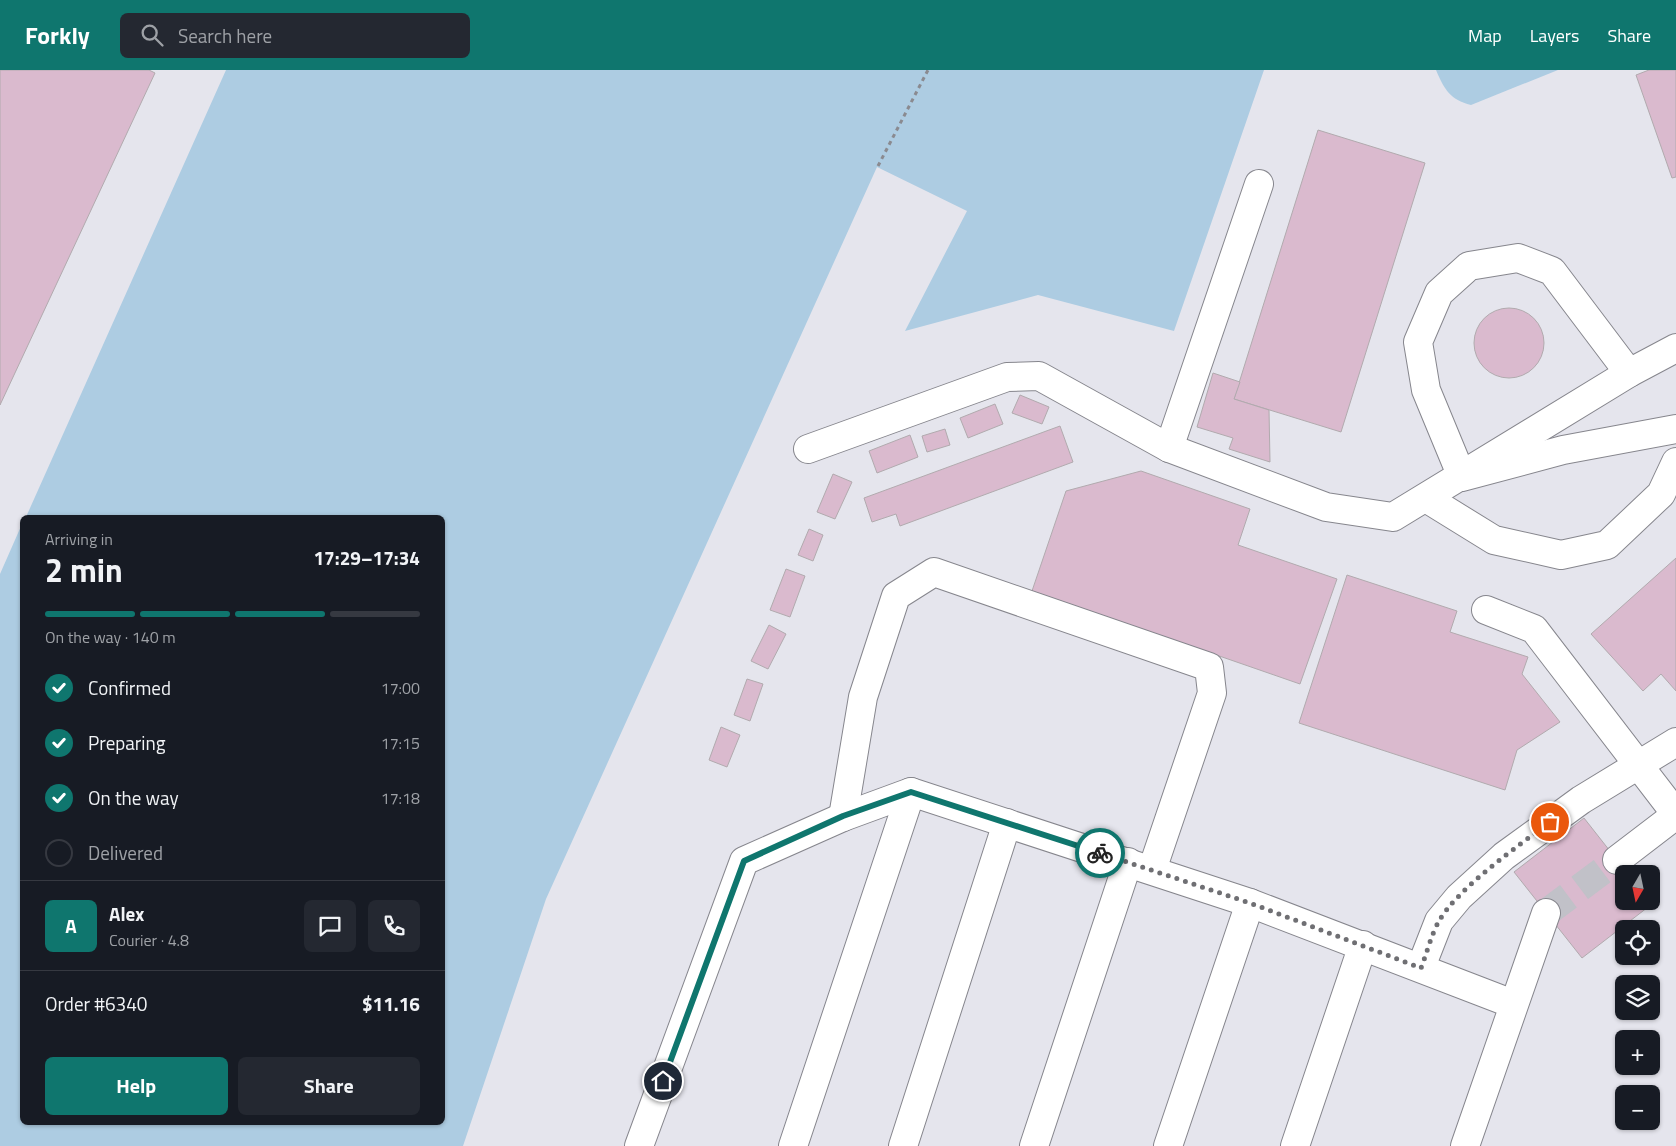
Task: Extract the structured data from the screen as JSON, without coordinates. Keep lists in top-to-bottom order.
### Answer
{
  "north": "bottom",
  "page": {
    "header": "Forkly",
    "search": "Search here",
    "nav": ["Map", "Layers", "Share"],
    "heading": ["2 min", "Arriving in", "17:29–17:34"],
    "panel": [
      "Alex",
      "Courier · 4.8",
      "Order #6340",
      "$11.16"
    ],
    "bar": "On the way · 140 m",
    "list": [
      ["Confirmed", "17:00"],
      ["Preparing", "17:15"],
      ["On the way", "17:18"],
      "Delivered"
    ],
    "map_buttons": ["+", "−"],
    "round": "A",
    "buttons": ["Help", "Share"]
  }
}
